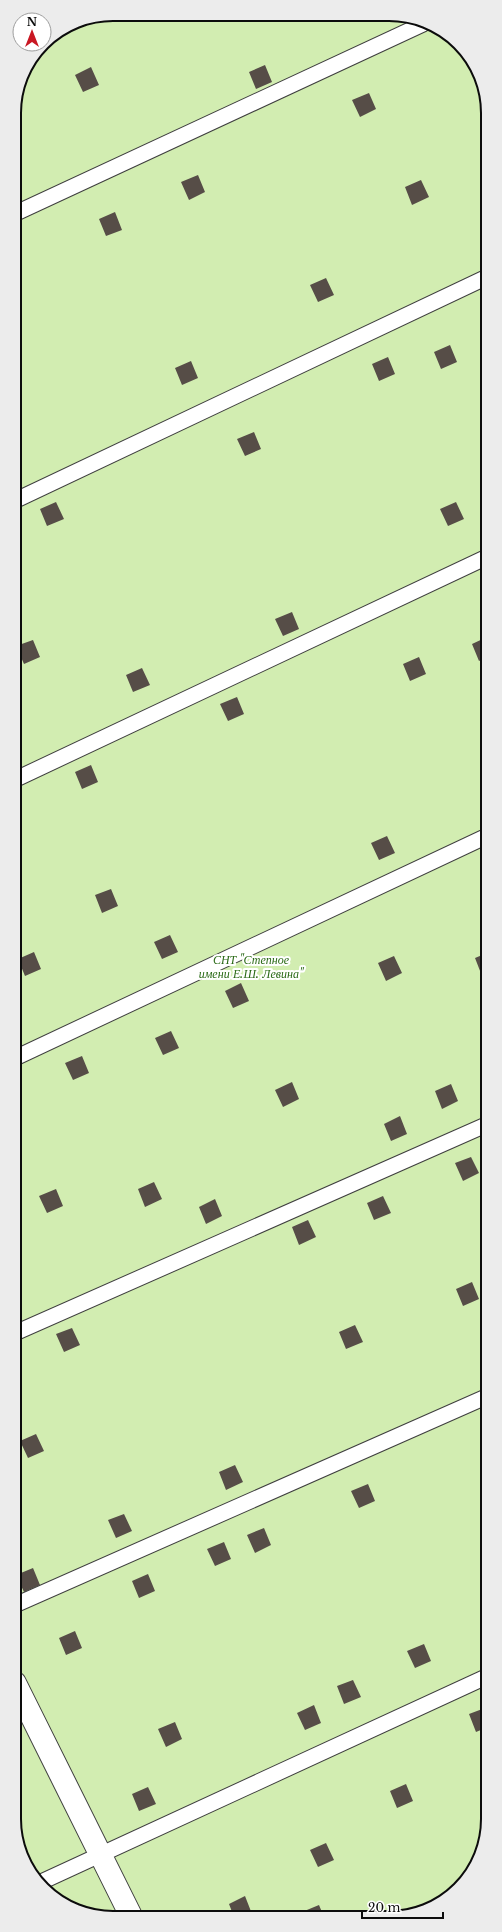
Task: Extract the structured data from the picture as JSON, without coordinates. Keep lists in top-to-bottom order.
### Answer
{
  "parks": ["СНТ \"Степное имени Е.Ш. Левина\""],
  "scale_bar": "20 m",
  "north": "top"
}
